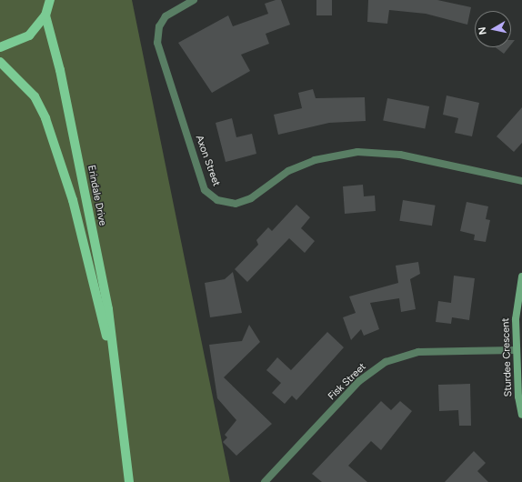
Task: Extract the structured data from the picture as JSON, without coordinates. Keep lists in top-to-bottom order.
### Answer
{
  "streets": {
    "main road": ["Erindale Drive"],
    "street": ["Axon Street", "Sturdee Crescent", "Fisk Street"]
  },
  "crossings": [
    ["Sturdee Crescent", "Fisk Street"]
  ],
  "north": "left"
}
